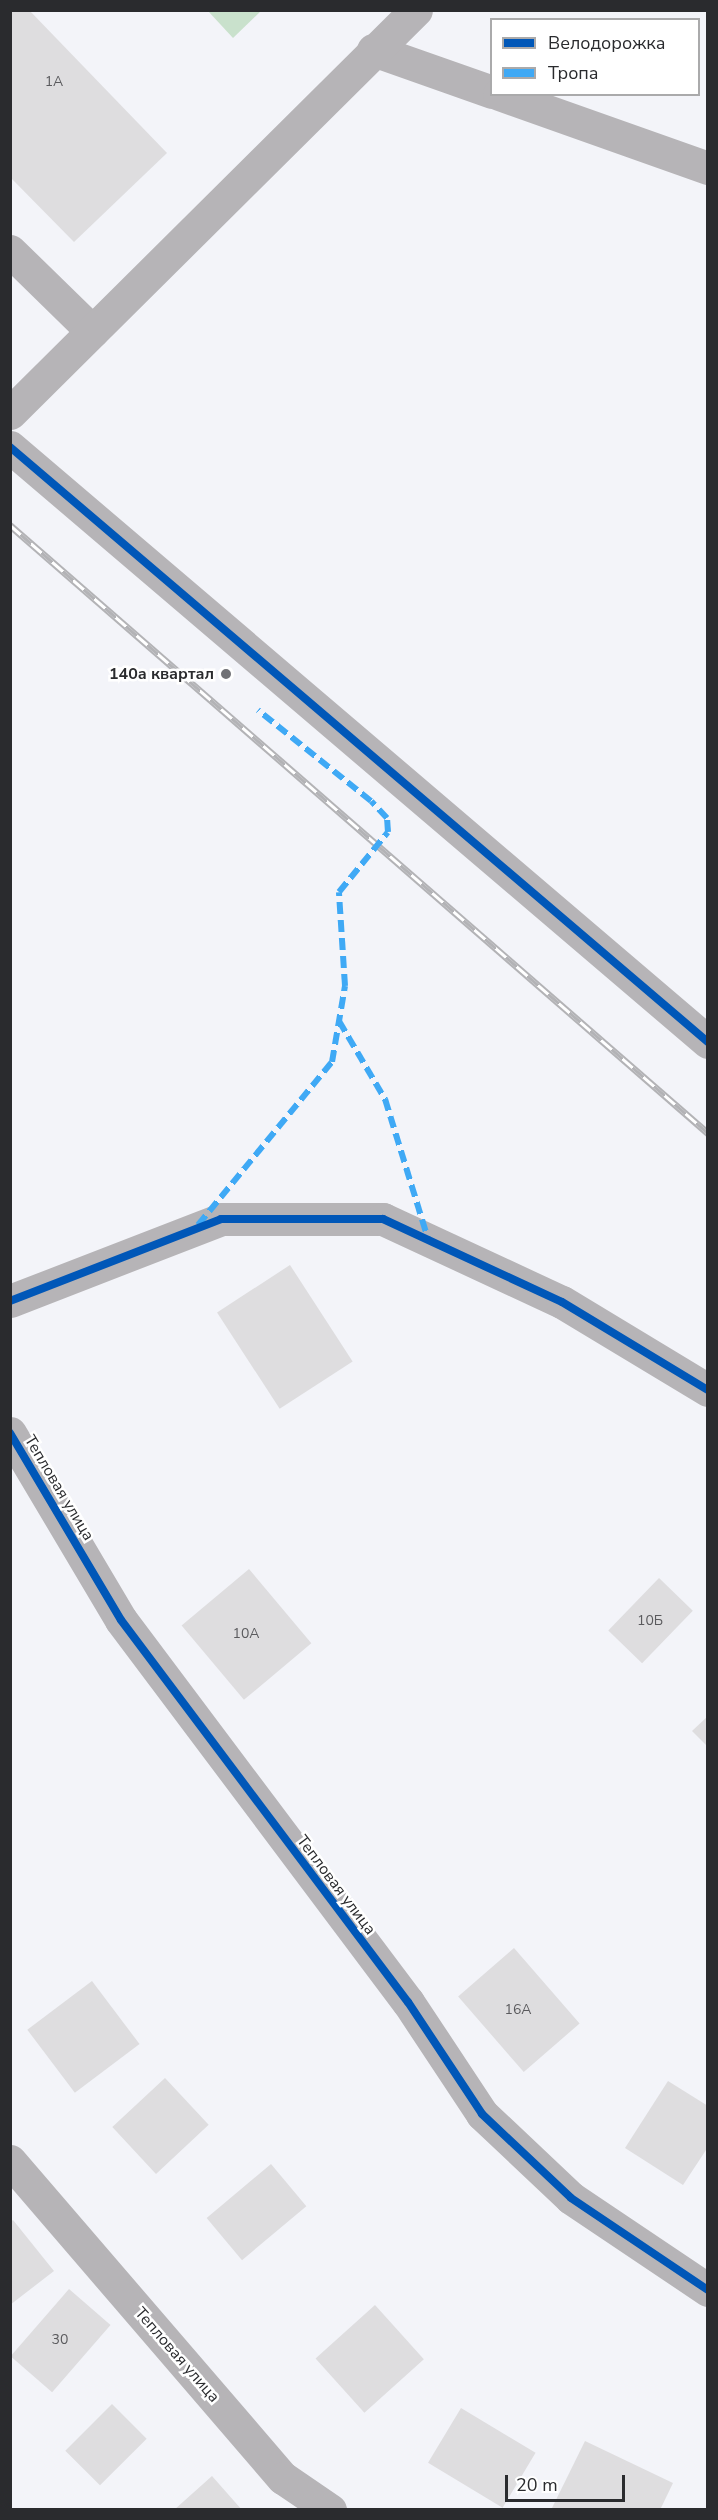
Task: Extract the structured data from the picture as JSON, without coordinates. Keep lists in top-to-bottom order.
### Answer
{
  "streets": {
    "street": ["Тепловая улица"]
  },
  "places": ["140а квартал"],
  "house_numbers": [
    "1А",
    "10Б",
    "10А",
    "16А",
    "30"
  ],
  "legend": ["Велодорожка", "Тропа"],
  "scale_bar": "20 m"
}
